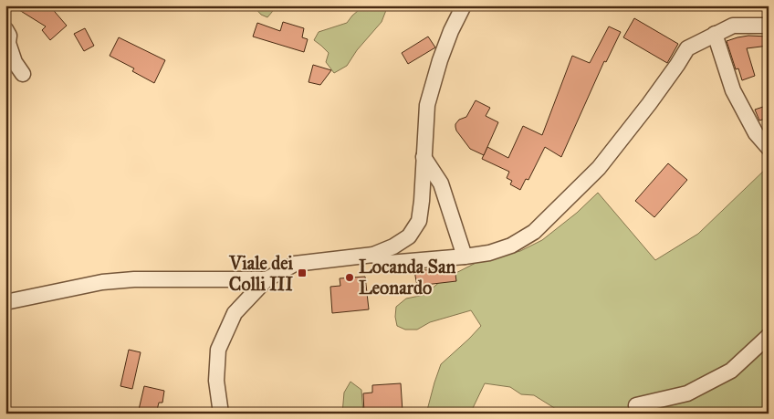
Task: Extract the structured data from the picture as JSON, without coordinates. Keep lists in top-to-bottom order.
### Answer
{
  "places": {
    "transit": ["Viale dei Colli III"],
    "other": ["Locanda San Leonardo"]
  }
}
